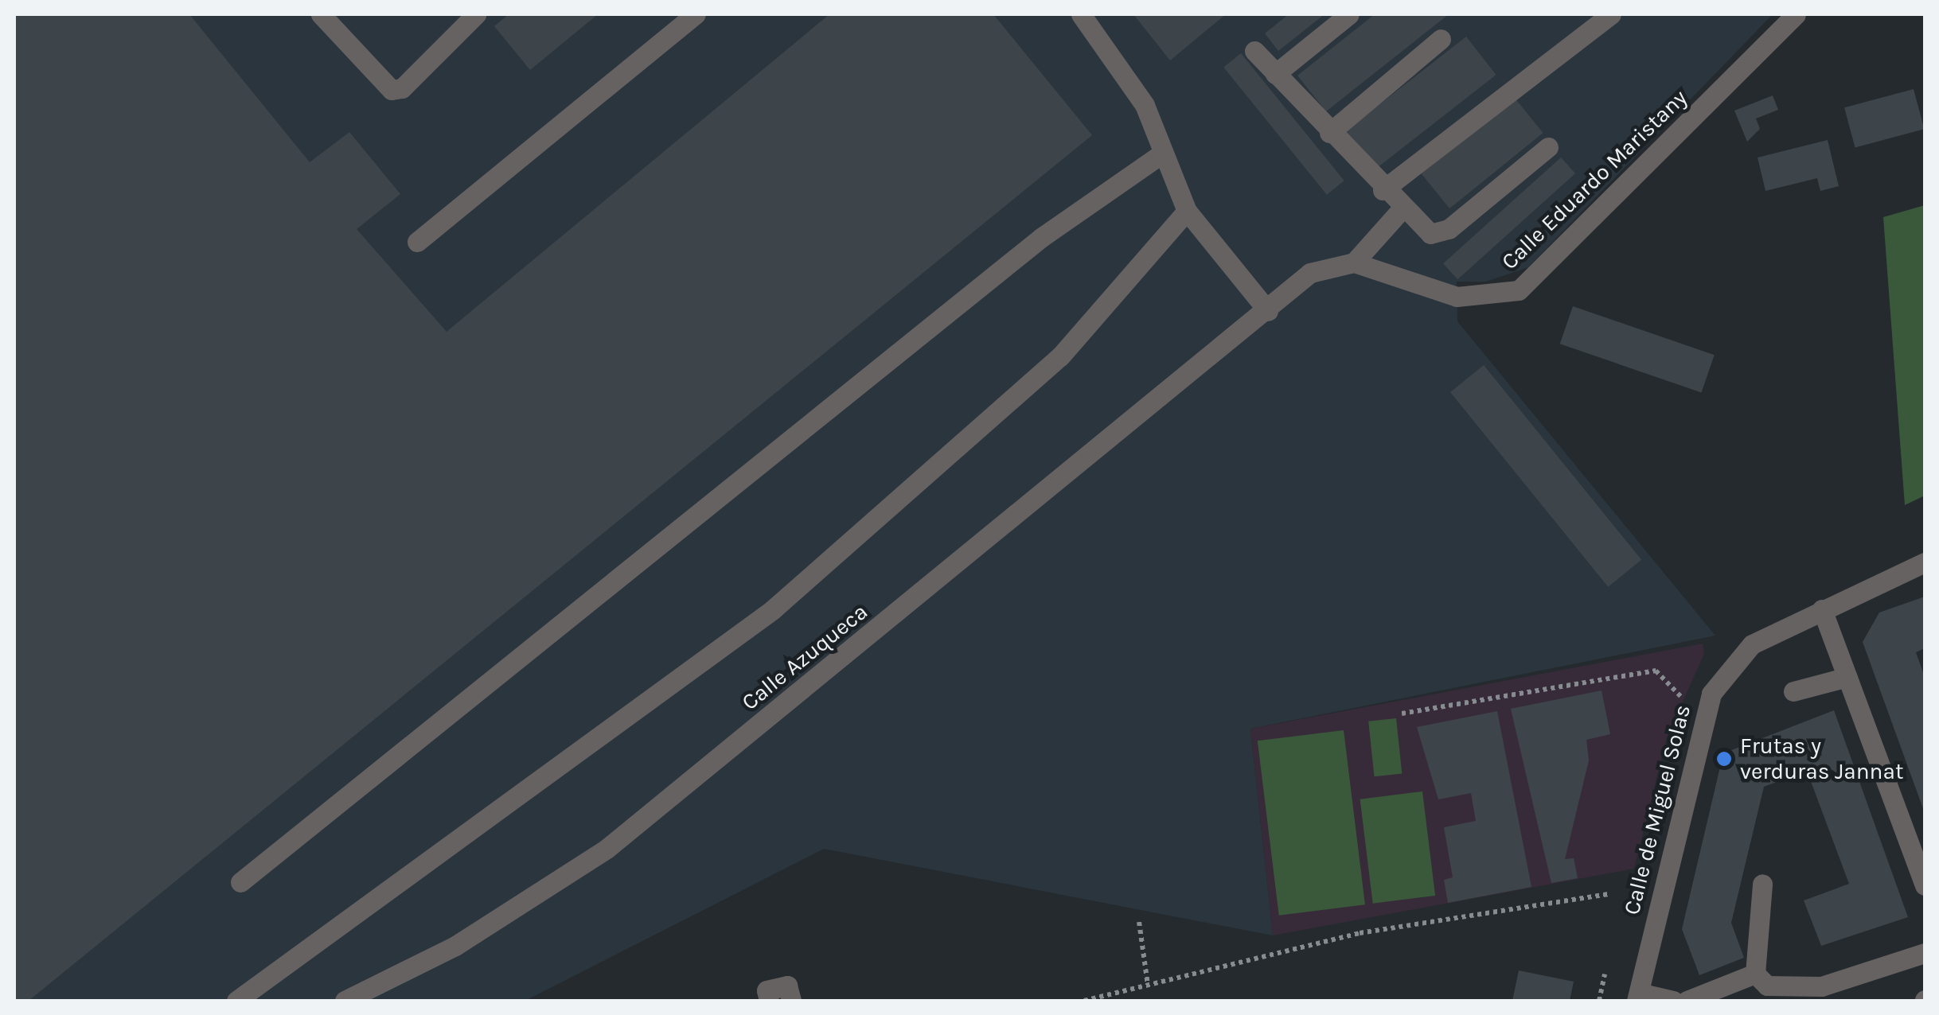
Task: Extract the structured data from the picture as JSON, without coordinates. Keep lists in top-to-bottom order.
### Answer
{
  "streets": {
    "street": ["Calle Eduardo Maristany", "Calle Azuqueca", "Calle de Miguel Solas"]
  },
  "places": ["Frutas y verduras Jannat"]
}
